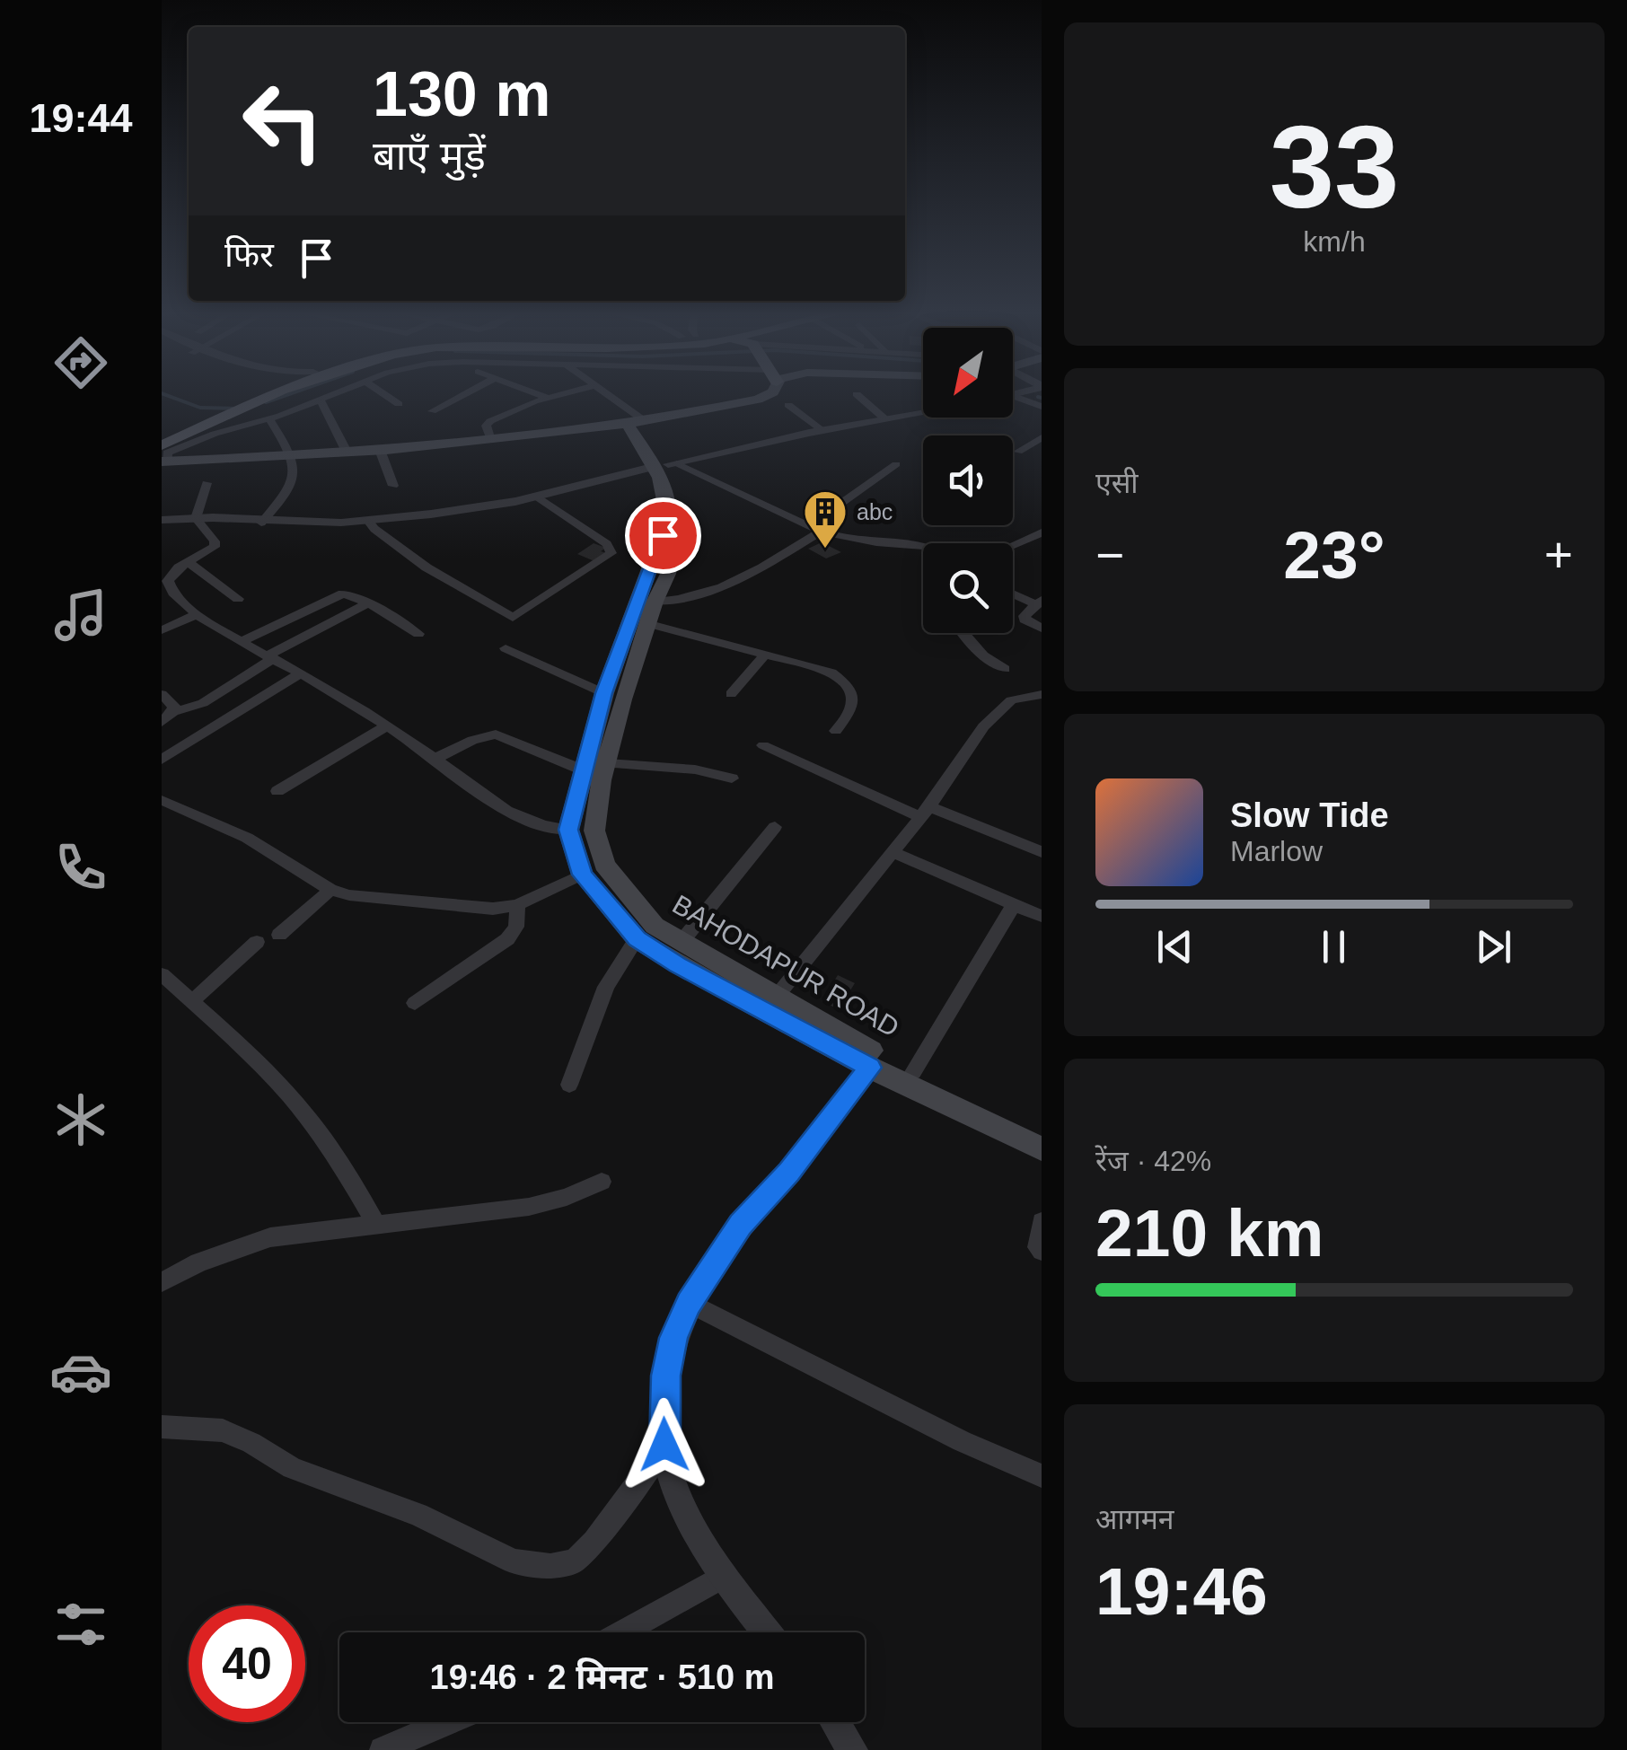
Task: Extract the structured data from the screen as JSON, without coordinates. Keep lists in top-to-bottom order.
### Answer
{
  "streets": {
    "main road": ["BAHODAPUR ROAD"]
  },
  "places": {
    "building": ["abc"]
  },
  "north": "bottom left",
  "page": {
    "tabs": "19:44",
    "tile": [
      ["33", "km/h"],
      "एसी",
      ["रेंज · 42%", "210 km"],
      ["आगमन", "19:46"]
    ],
    "turn": ["130 m", "बाएँ मुड़ें"],
    "then": "फिर",
    "heat": ["−", "23°", "+"],
    "song": ["Slow Tide", "Marlow"],
    "limit": "40",
    "trip": "19:46 · 2 मिनट · 510 m"
  }
}
